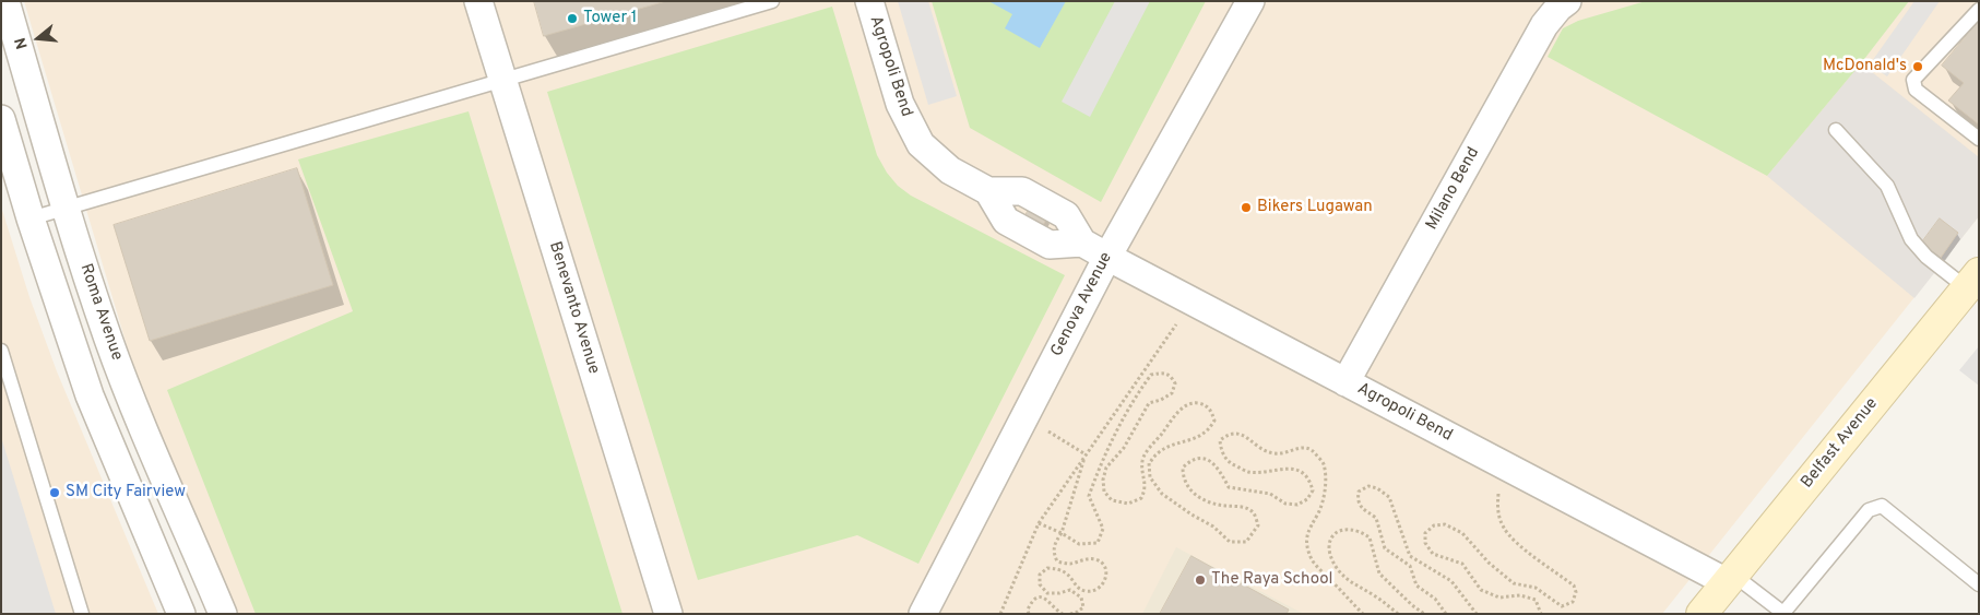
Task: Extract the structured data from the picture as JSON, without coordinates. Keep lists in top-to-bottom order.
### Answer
{
  "streets": {
    "main road": ["Belfast Avenue"],
    "street": [
      "Agropoli Bend",
      "Milano Bend",
      "Genova Avenue",
      "Benevanto Avenue",
      "Roma Avenue"
    ]
  },
  "crossings": [
    ["Agropoli Bend", "Milano Bend"],
    ["Agropoli Bend", "Genova Avenue"],
    ["Agropoli Bend", "Belfast Avenue"]
  ],
  "places": [
    "Tower 1",
    "McDonald's",
    "Bikers Lugawan",
    "SM City Fairview",
    "The Raya School"
  ],
  "north": "left"
}
